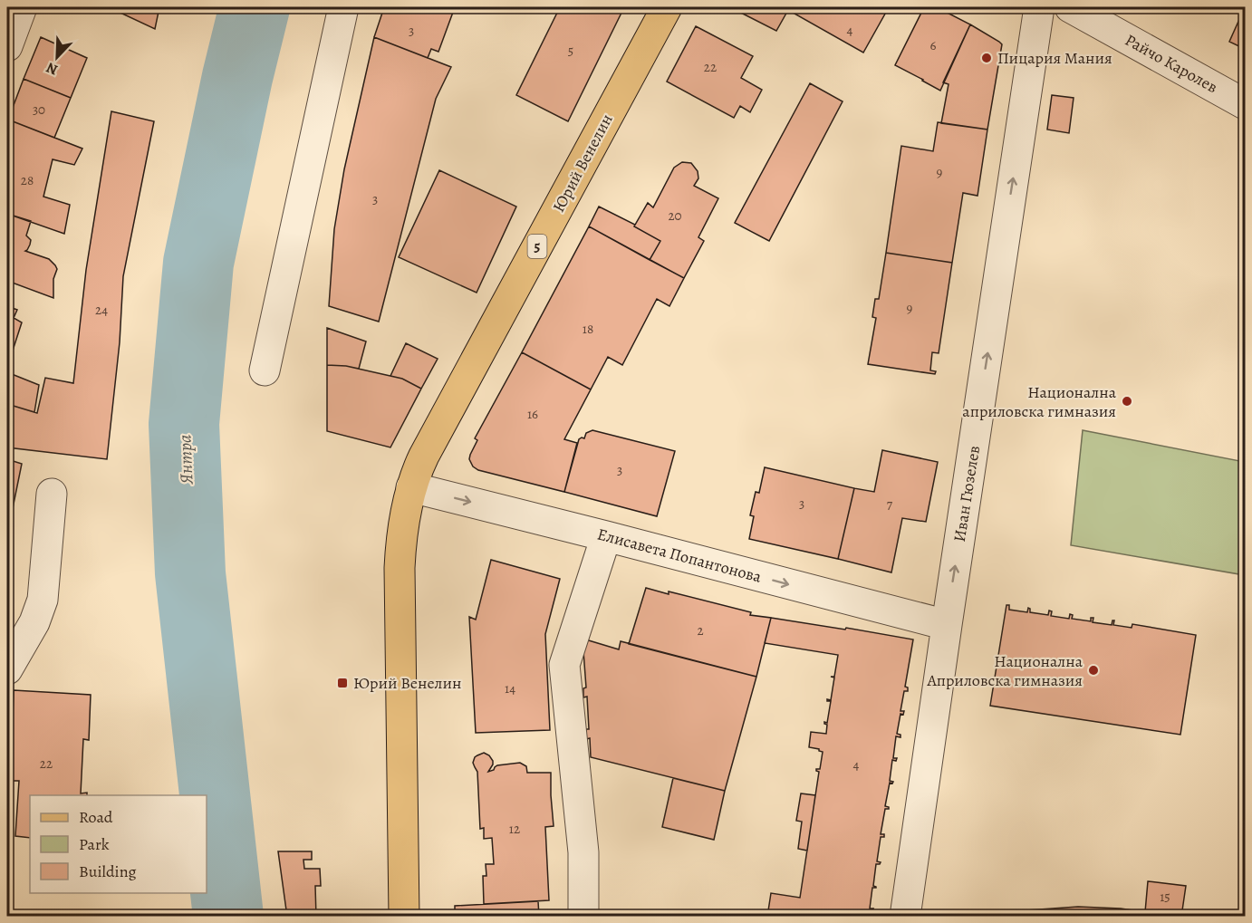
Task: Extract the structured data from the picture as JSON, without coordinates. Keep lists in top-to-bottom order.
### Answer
{
  "streets": {
    "main road": ["Юрий Венелин", "5"],
    "street": ["Райчо Каролев", "Иван Гюзелев", "Елисавета Попантонова"]
  },
  "crossings": [
    ["Юрий Венелин", "Елисавета Попантонова"],
    ["Иван Гюзелев", "Елисавета Попантонова"]
  ],
  "one_way": ["Иван Гюзелев", "Елисавета Попантонова"],
  "water": ["Янтра"],
  "places": {
    "other": ["Пицария Мания", "Национална априловска гимназия", "Национална Априловска гимназия"],
    "transit": ["Юрий Венелин"]
  },
  "house_numbers": [
    "4",
    "3",
    "6",
    "5",
    "22",
    "30",
    "9",
    "28",
    "3",
    "20",
    "9",
    "24",
    "18",
    "16",
    "3",
    "3",
    "7",
    "2",
    "14",
    "22",
    "4",
    "12",
    "15"
  ],
  "legend": ["Road", "Park", "Building"],
  "north": "bottom left"
}
